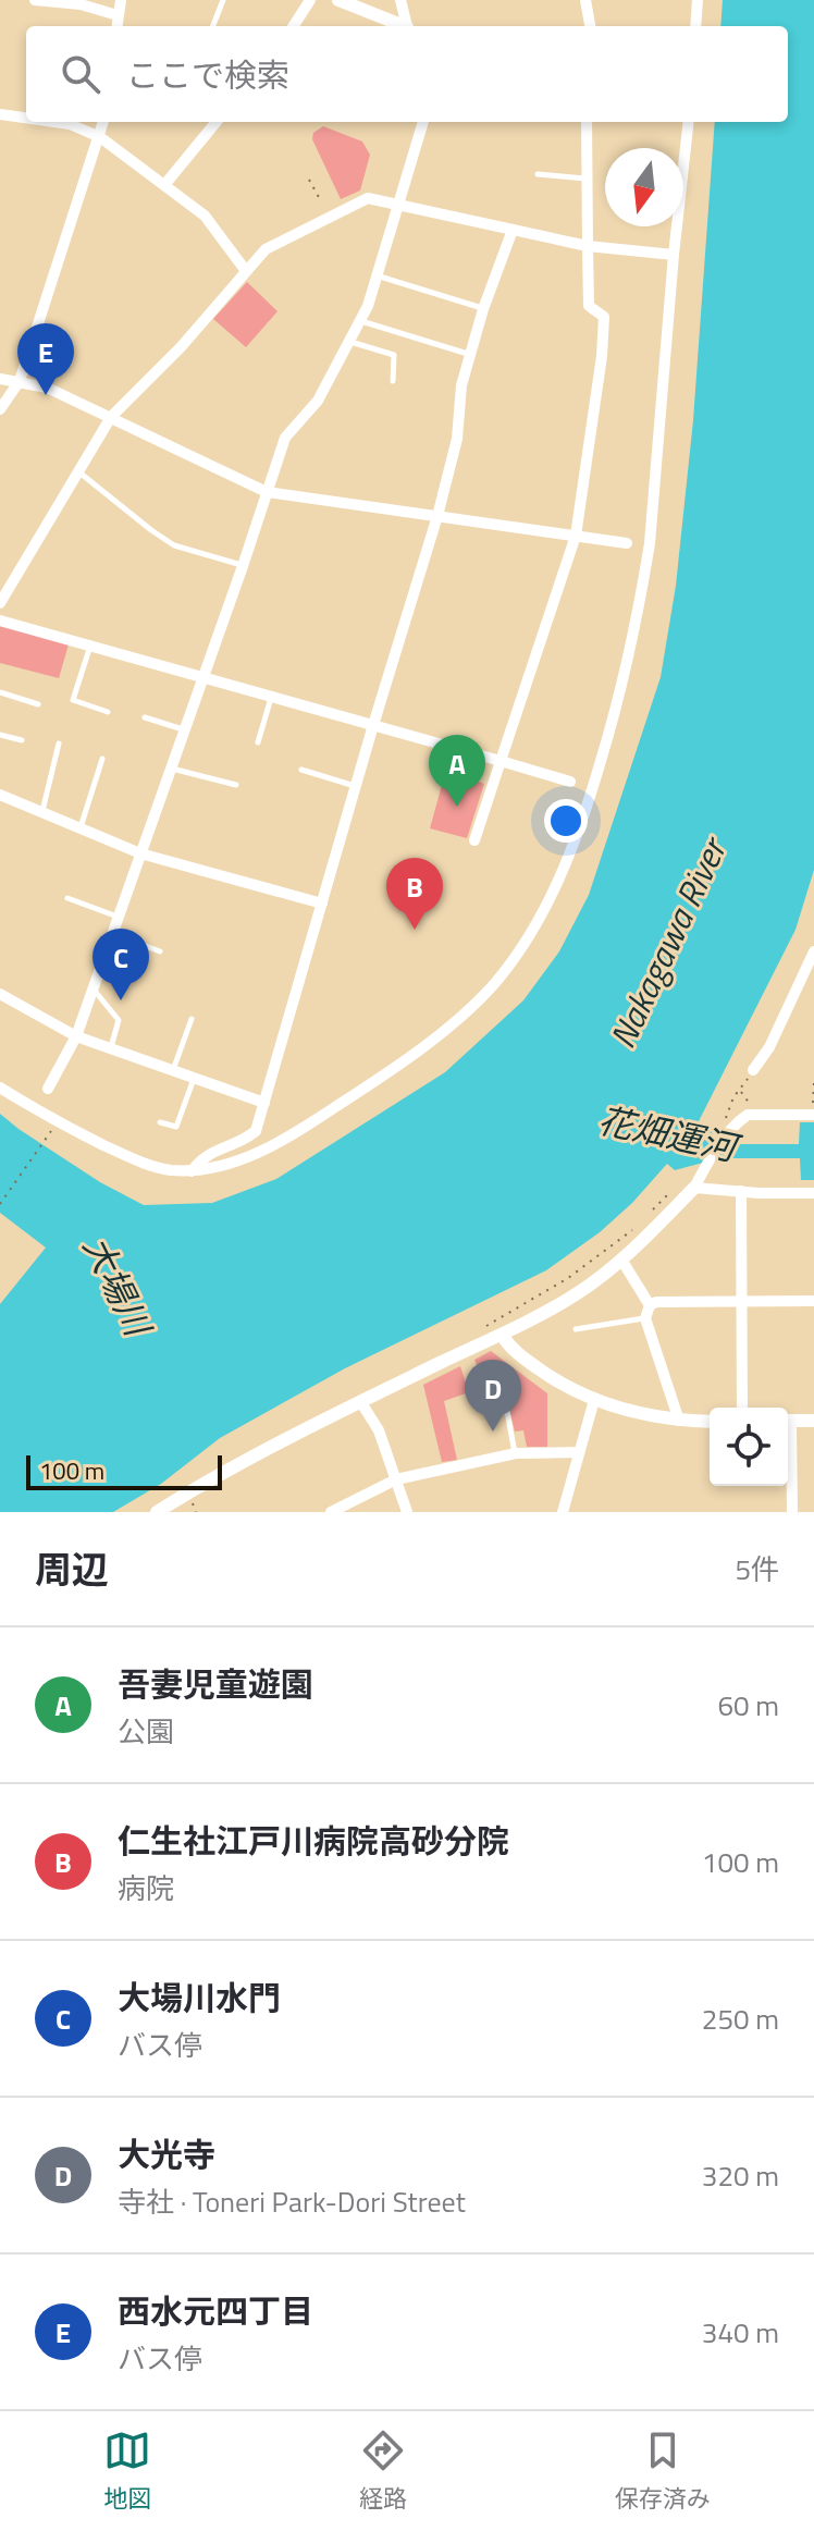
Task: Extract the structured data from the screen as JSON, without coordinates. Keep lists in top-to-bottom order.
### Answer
{
  "water": ["Nakagawa River", "花畑運河", "大場川"],
  "scale_bar": "100 m",
  "north": "bottom",
  "page": {
    "search": "ここで検索",
    "pins": [
      "E",
      "A",
      "B",
      "C",
      "D"
    ],
    "scale": "100 m",
    "heading": ["周辺", "5件"],
    "list": [
      {
        "mark": "A",
        "name": "吾妻児童遊園",
        "note": "公園",
        "value": "60 m"
      },
      {
        "mark": "B",
        "name": "仁生社江戸川病院高砂分院",
        "note": "病院",
        "value": "100 m"
      },
      {
        "mark": "C",
        "name": "大場川水門",
        "note": "バス停",
        "value": "250 m"
      },
      {
        "mark": "D",
        "name": "大光寺",
        "note": "寺社 · Toneri Park-Dori Street",
        "value": "320 m"
      },
      {
        "mark": "E",
        "name": "西水元四丁目",
        "note": "バス停",
        "value": "340 m"
      }
    ],
    "nav": ["地図", "経路", "保存済み"]
  }
}
